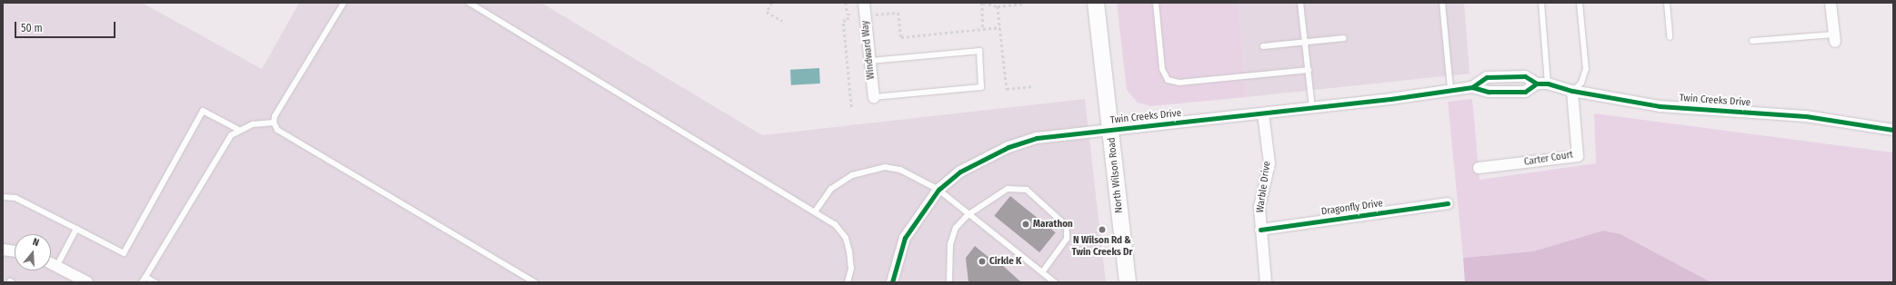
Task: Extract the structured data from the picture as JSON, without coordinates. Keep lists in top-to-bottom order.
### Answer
{
  "streets": {
    "main road": ["North Wilson Road"],
    "street": [
      "Windward Way",
      "Twin Creeks Drive",
      "Carter Court",
      "Warble Drive",
      "Dragonfly Drive"
    ]
  },
  "crossings": [
    ["Twin Creeks Drive", "Carter Court"],
    ["Twin Creeks Drive", "North Wilson Road"],
    ["Twin Creeks Drive", "Warble Drive"],
    ["Warble Drive", "Dragonfly Drive"]
  ],
  "places": ["Marathon", "N Wilson Rd & Twin Creeks Dr", "Cirkle K"],
  "scale_bar": "50 m",
  "north": "top"
}
